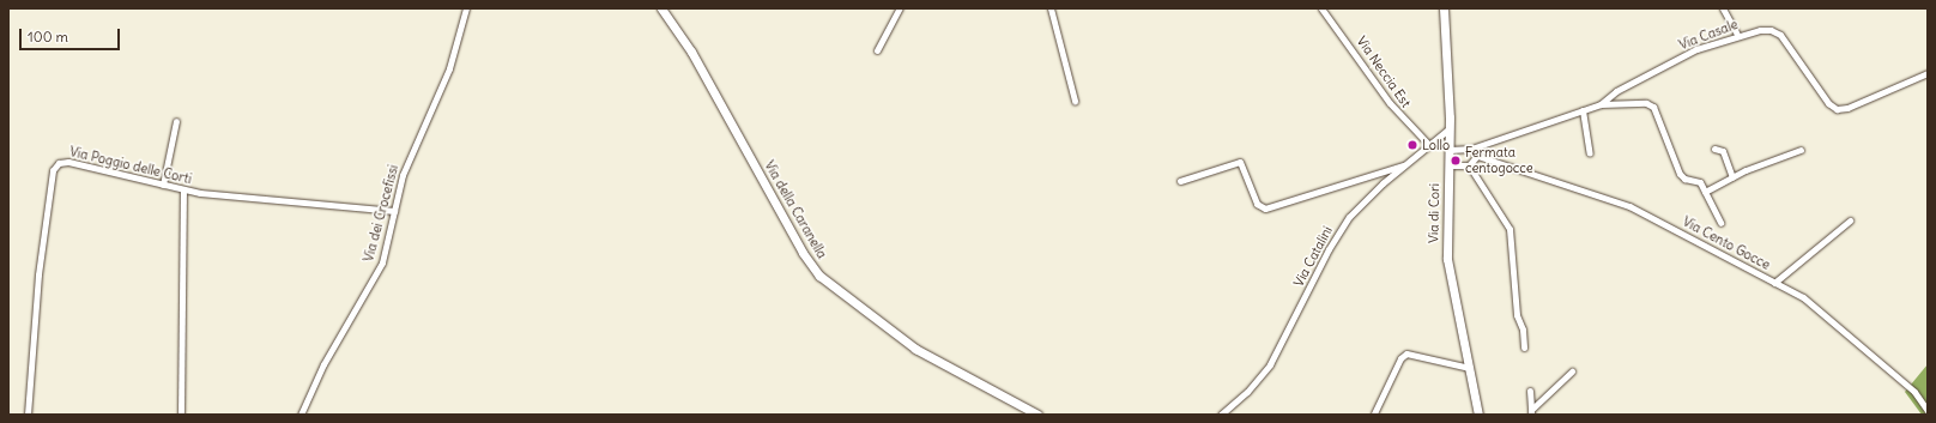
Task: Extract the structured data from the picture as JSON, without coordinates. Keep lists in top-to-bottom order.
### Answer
{
  "streets": {
    "main road": ["Via della Caranella", "Via di Cori"],
    "street": [
      "Via Casale",
      "Via Neccia Est",
      "Via Poggio delle Corti",
      "Via dei Crocefissi",
      "Via Cento Gocce",
      "Via Catalini"
    ]
  },
  "crossings": [
    ["Via Casale", "Via di Cori"],
    ["Via Neccia Est", "Via Catalini"],
    ["Via Poggio delle Corti", "Via dei Crocefissi"],
    ["Via di Cori", "Via Catalini"]
  ],
  "places": ["Lollo", "Fermata centogocce"],
  "scale_bar": "100 m"
}
